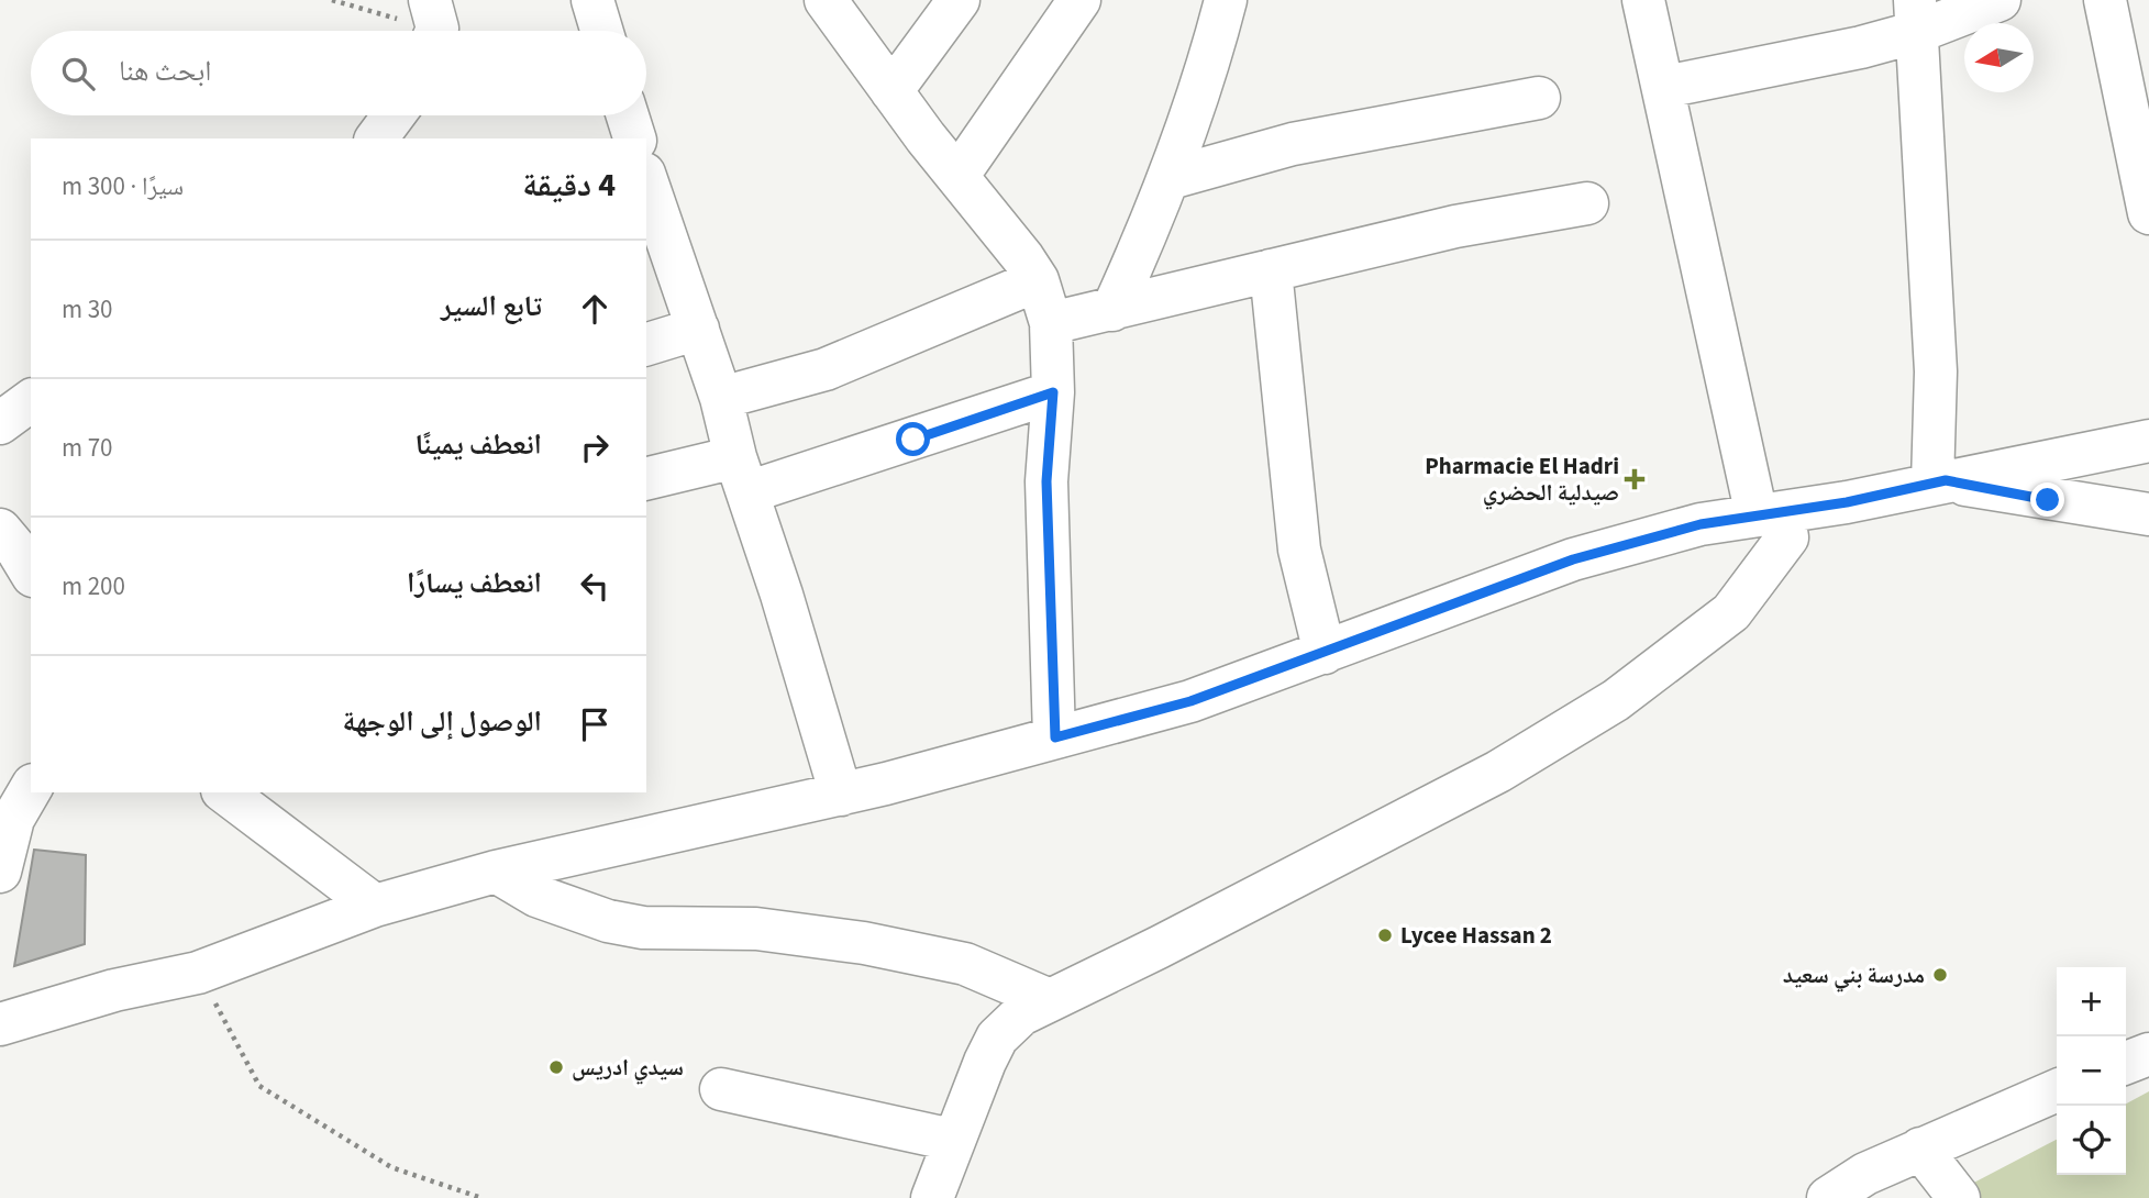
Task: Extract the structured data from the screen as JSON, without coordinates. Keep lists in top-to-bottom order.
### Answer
{
  "places": {
    "health": ["Pharmacie El Hadri صيدلية الحضري"],
    "other": ["Lycee Hassan 2", "مدرسة بني سعيد", "سيدي ادريس"]
  },
  "north": "left",
  "page": {
    "search": "ابحث هنا",
    "heading": ["4 دقيقة", "سيرًا · 300 m"],
    "list": [
      ["تابع السير", "30 m"],
      ["انعطف يمينًا", "70 m"],
      ["انعطف يسارًا", "200 m"],
      "الوصول إلى الوجهة"
    ],
    "map_buttons": ["+", "−"]
  }
}
